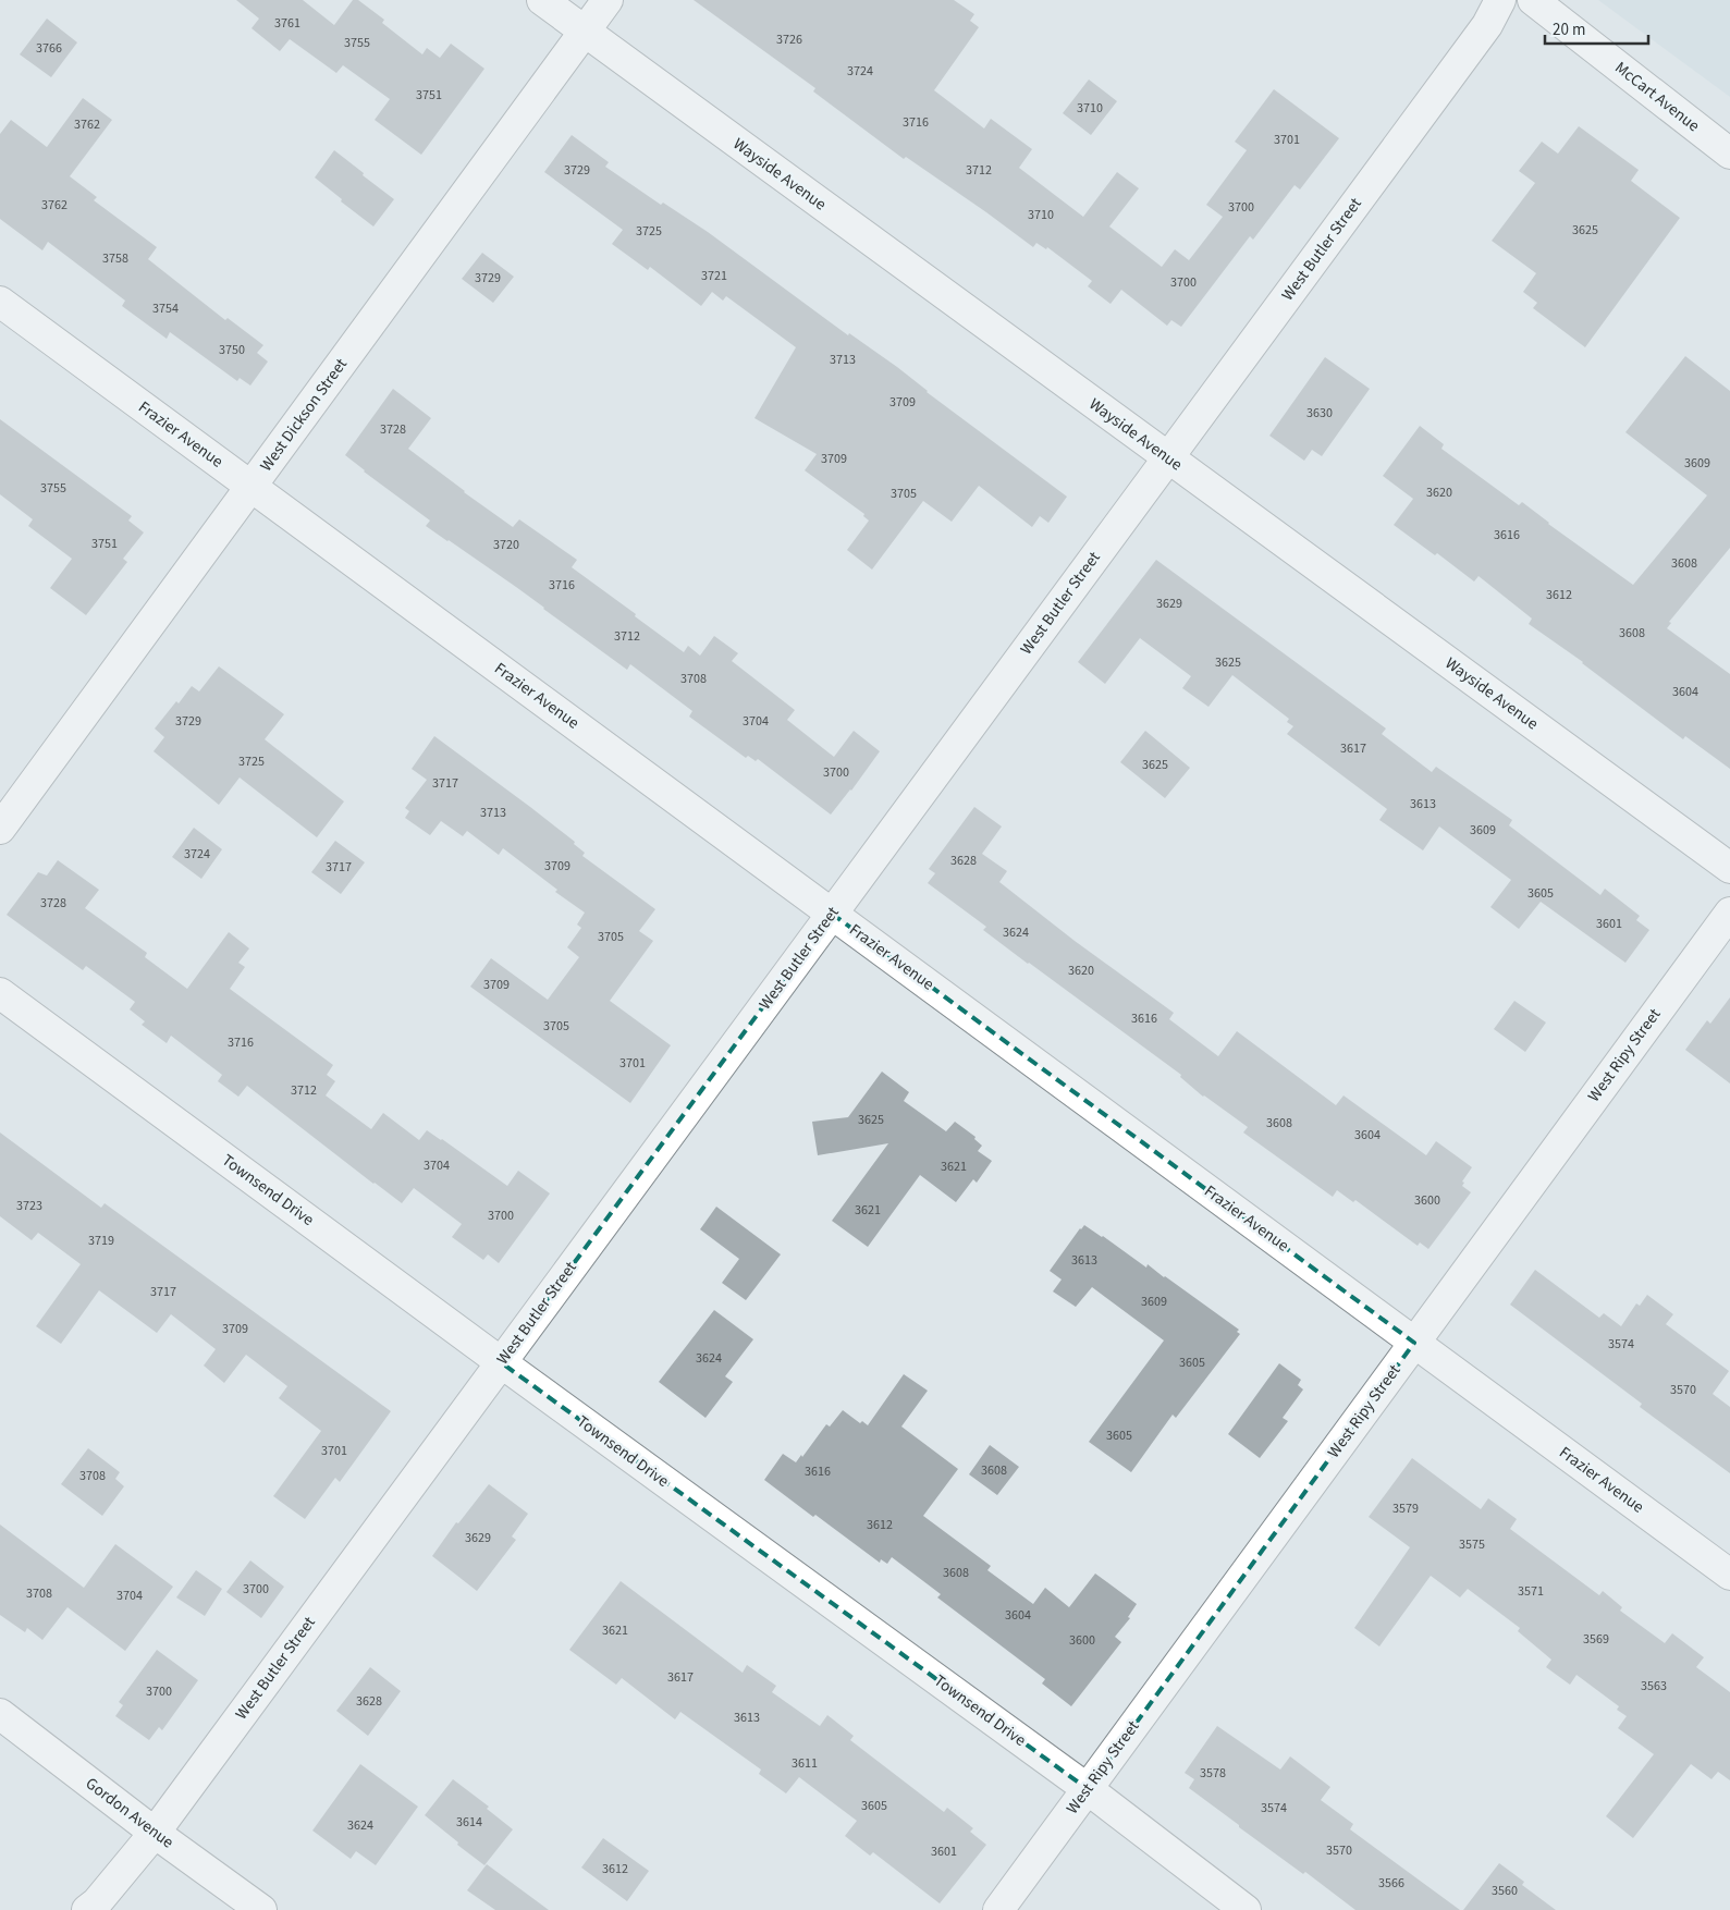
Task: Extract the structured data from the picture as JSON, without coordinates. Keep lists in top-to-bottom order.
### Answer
{
  "streets": {
    "street": [
      "McCart Avenue",
      "Wayside Avenue",
      "West Butler Street",
      "West Dickson Street",
      "Frazier Avenue",
      "West Ripy Street",
      "Townsend Drive",
      "Gordon Avenue"
    ]
  },
  "crossings": [
    ["Wayside Avenue", "West Butler Street"],
    ["Wayside Avenue", "West Dickson Street"],
    ["West Butler Street", "Frazier Avenue"],
    ["West Butler Street", "Townsend Drive"],
    ["West Butler Street", "Gordon Avenue"],
    ["West Dickson Street", "Frazier Avenue"],
    ["Frazier Avenue", "West Ripy Street"],
    ["West Ripy Street", "Townsend Drive"]
  ],
  "house_numbers": [
    "3761",
    "3726",
    "3755",
    "3766",
    "3724",
    "3751",
    "3710",
    "3716",
    "3762",
    "3701",
    "3729",
    "3712",
    "3762",
    "3700",
    "3710",
    "3625",
    "3725",
    "3758",
    "3721",
    "3729",
    "3700",
    "3754",
    "3750",
    "3713",
    "3709",
    "3630",
    "3728",
    "3709",
    "3609",
    "3755",
    "3620",
    "3705",
    "3616",
    "3751",
    "3720",
    "3608",
    "3716",
    "3612",
    "3629",
    "3608",
    "3712",
    "3625",
    "3708",
    "3604",
    "3729",
    "3704",
    "3617",
    "3725",
    "3625",
    "3700",
    "3717",
    "3613",
    "3713",
    "3609",
    "3724",
    "3628",
    "3709",
    "3717",
    "3605",
    "3728",
    "3601",
    "3624",
    "3705",
    "3620",
    "3709",
    "3616",
    "3705",
    "3716",
    "3701",
    "3712",
    "3625",
    "3608",
    "3604",
    "3704",
    "3621",
    "3600",
    "3723",
    "3621",
    "3700",
    "3719",
    "3613",
    "3717",
    "3609",
    "3709",
    "3574",
    "3624",
    "3605",
    "3570",
    "3605",
    "3701",
    "3608",
    "3616",
    "3708",
    "3579",
    "3612",
    "3629",
    "3575",
    "3608",
    "3700",
    "3571",
    "3708",
    "3704",
    "3604",
    "3621",
    "3569",
    "3600",
    "3617",
    "3563",
    "3700",
    "3628",
    "3613",
    "3611",
    "3578",
    "3605",
    "3574",
    "3614",
    "3624",
    "3570",
    "3601",
    "3612",
    "3566",
    "3560"
  ],
  "scale_bar": "20 m"
}
